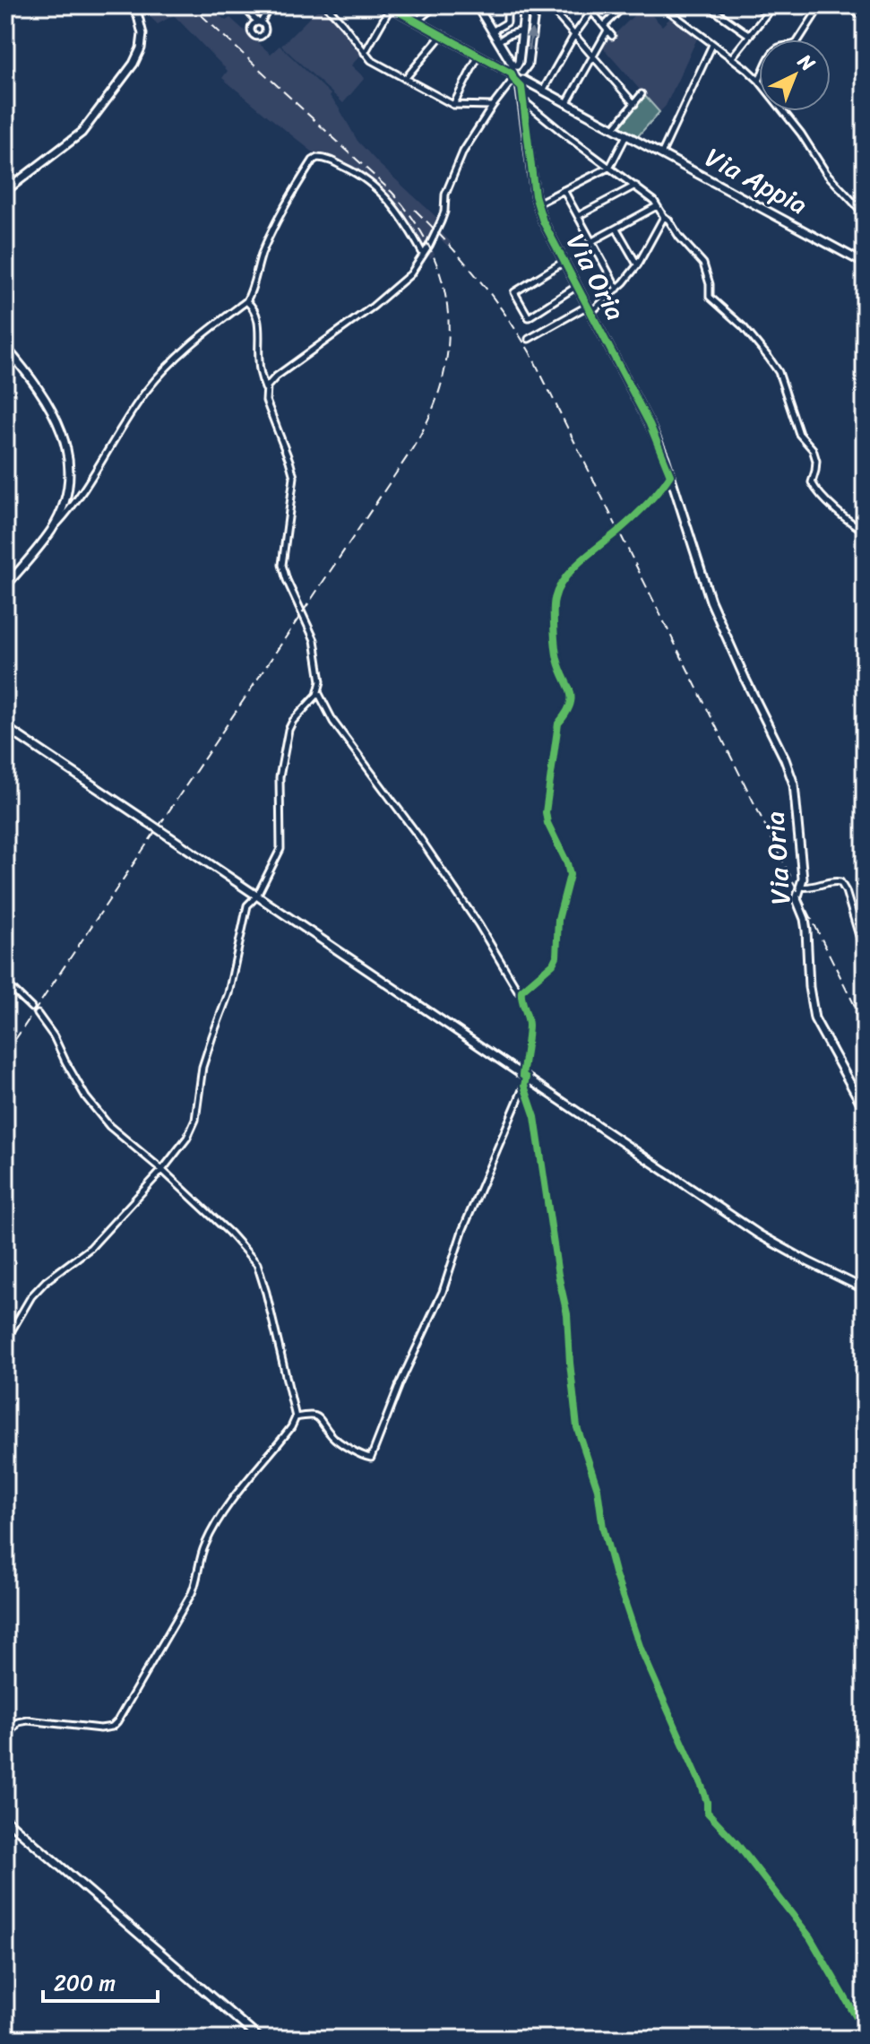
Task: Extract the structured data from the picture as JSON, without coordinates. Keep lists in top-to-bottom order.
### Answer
{
  "streets": {
    "main road": ["Via Appia", "Via Oria"]
  },
  "crossings": [
    ["Via Appia", "Via Oria"]
  ],
  "scale_bar": "200 m",
  "north": "top right"
}
